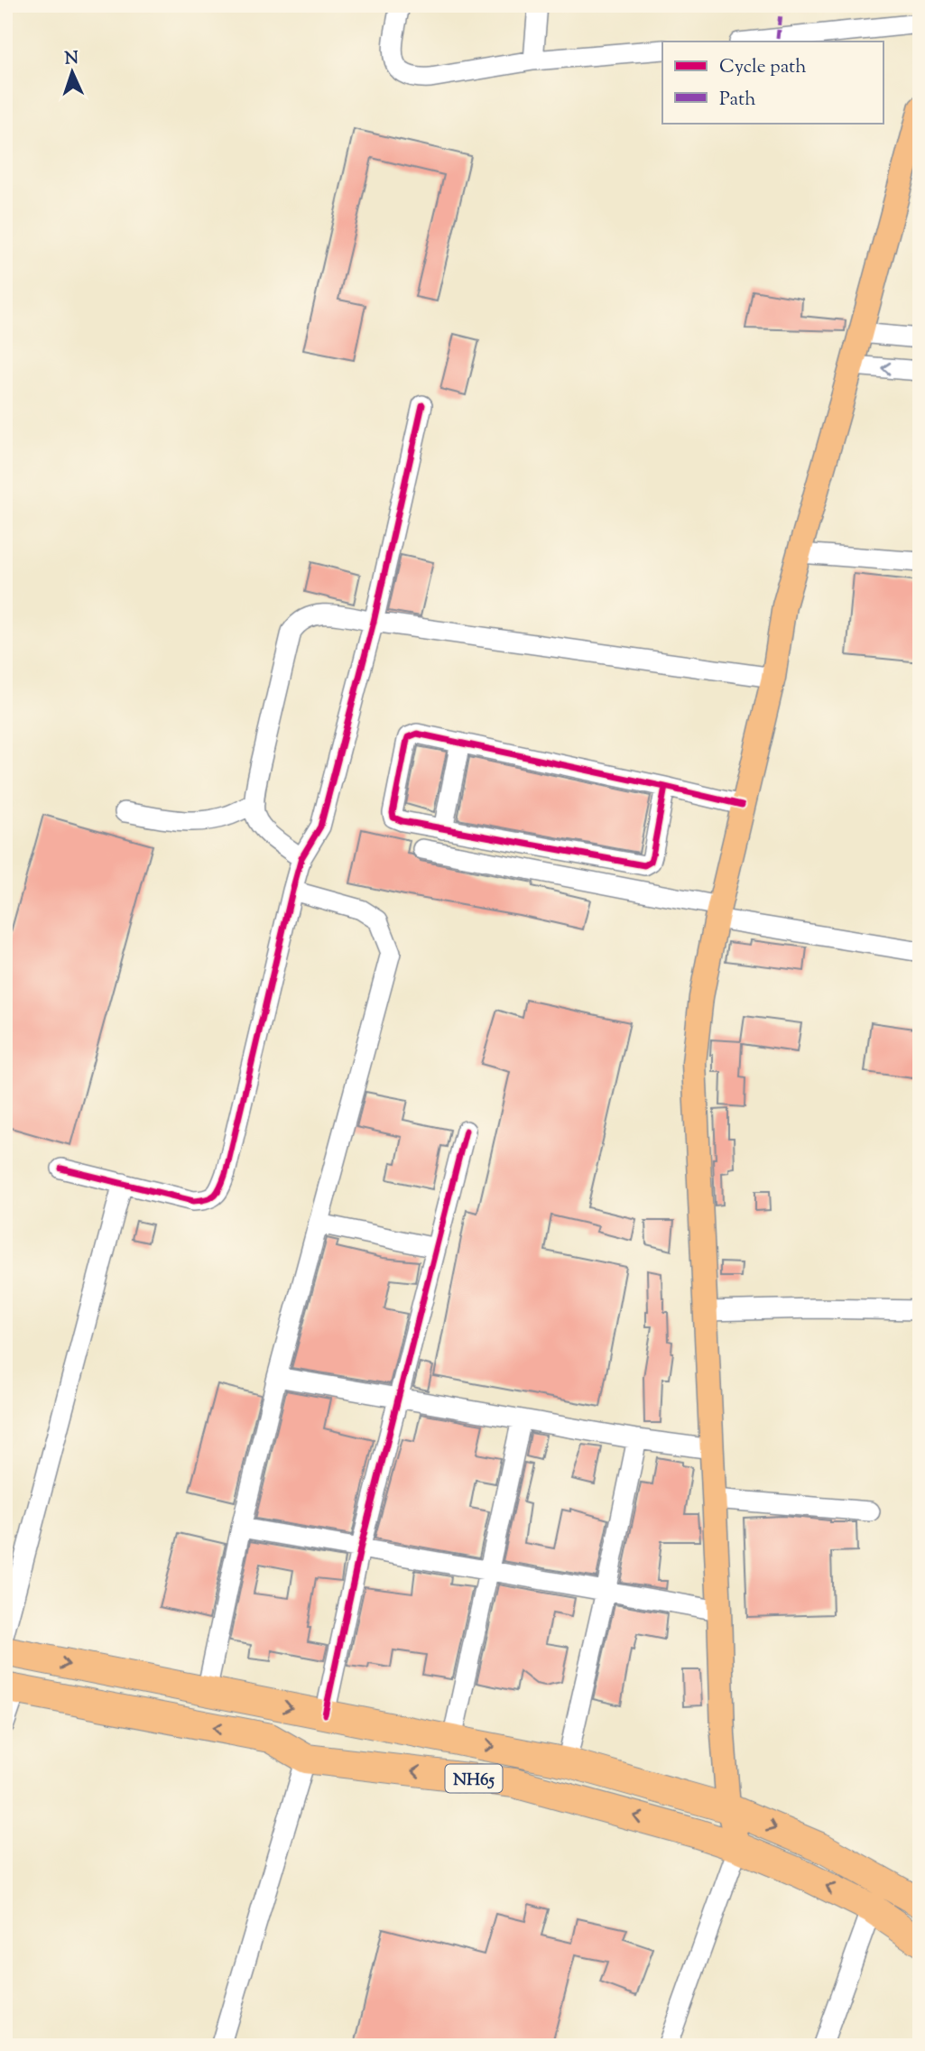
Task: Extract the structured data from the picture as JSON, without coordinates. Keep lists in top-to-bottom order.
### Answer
{
  "streets": {
    "highway": ["NH65"]
  },
  "legend": ["Cycle path", "Path"],
  "north": "top"
}
